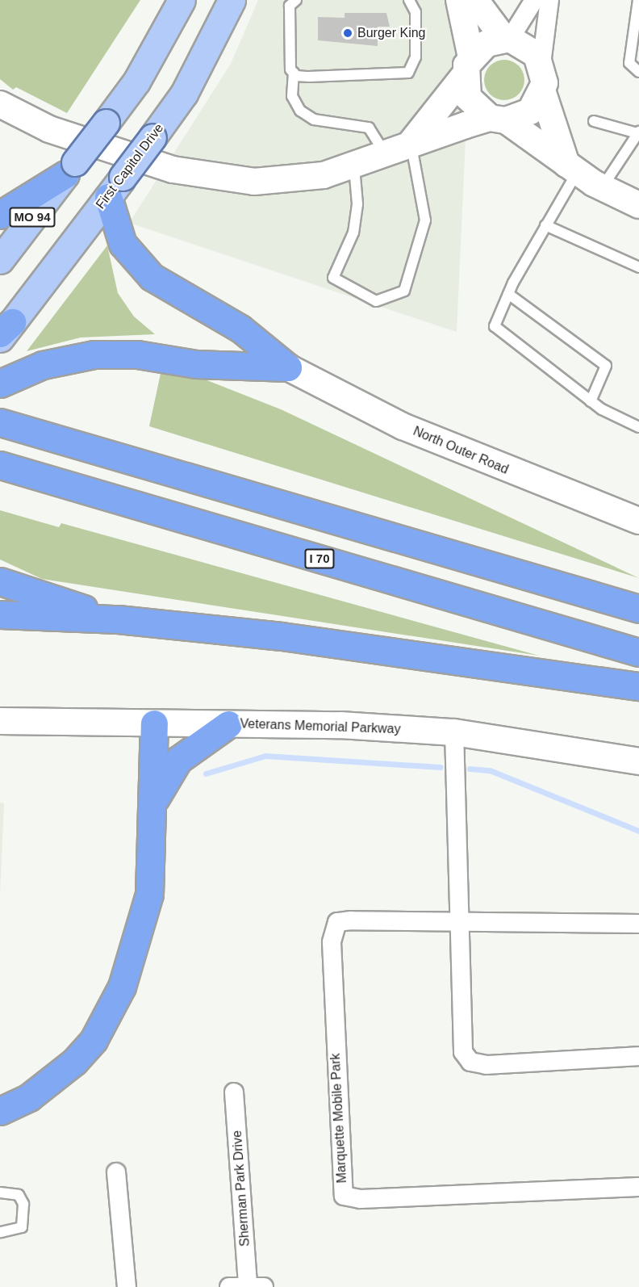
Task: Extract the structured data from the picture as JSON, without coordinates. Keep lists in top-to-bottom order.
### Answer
{
  "streets": {
    "highway": ["I 70"],
    "main road": ["First Capitol Drive", "MO 94"],
    "street": [
      "North Outer Road",
      "Veterans Memorial Parkway",
      "Marquette Mobile Park",
      "Sherman Park Drive"
    ]
  },
  "places": ["Burger King"]
}
